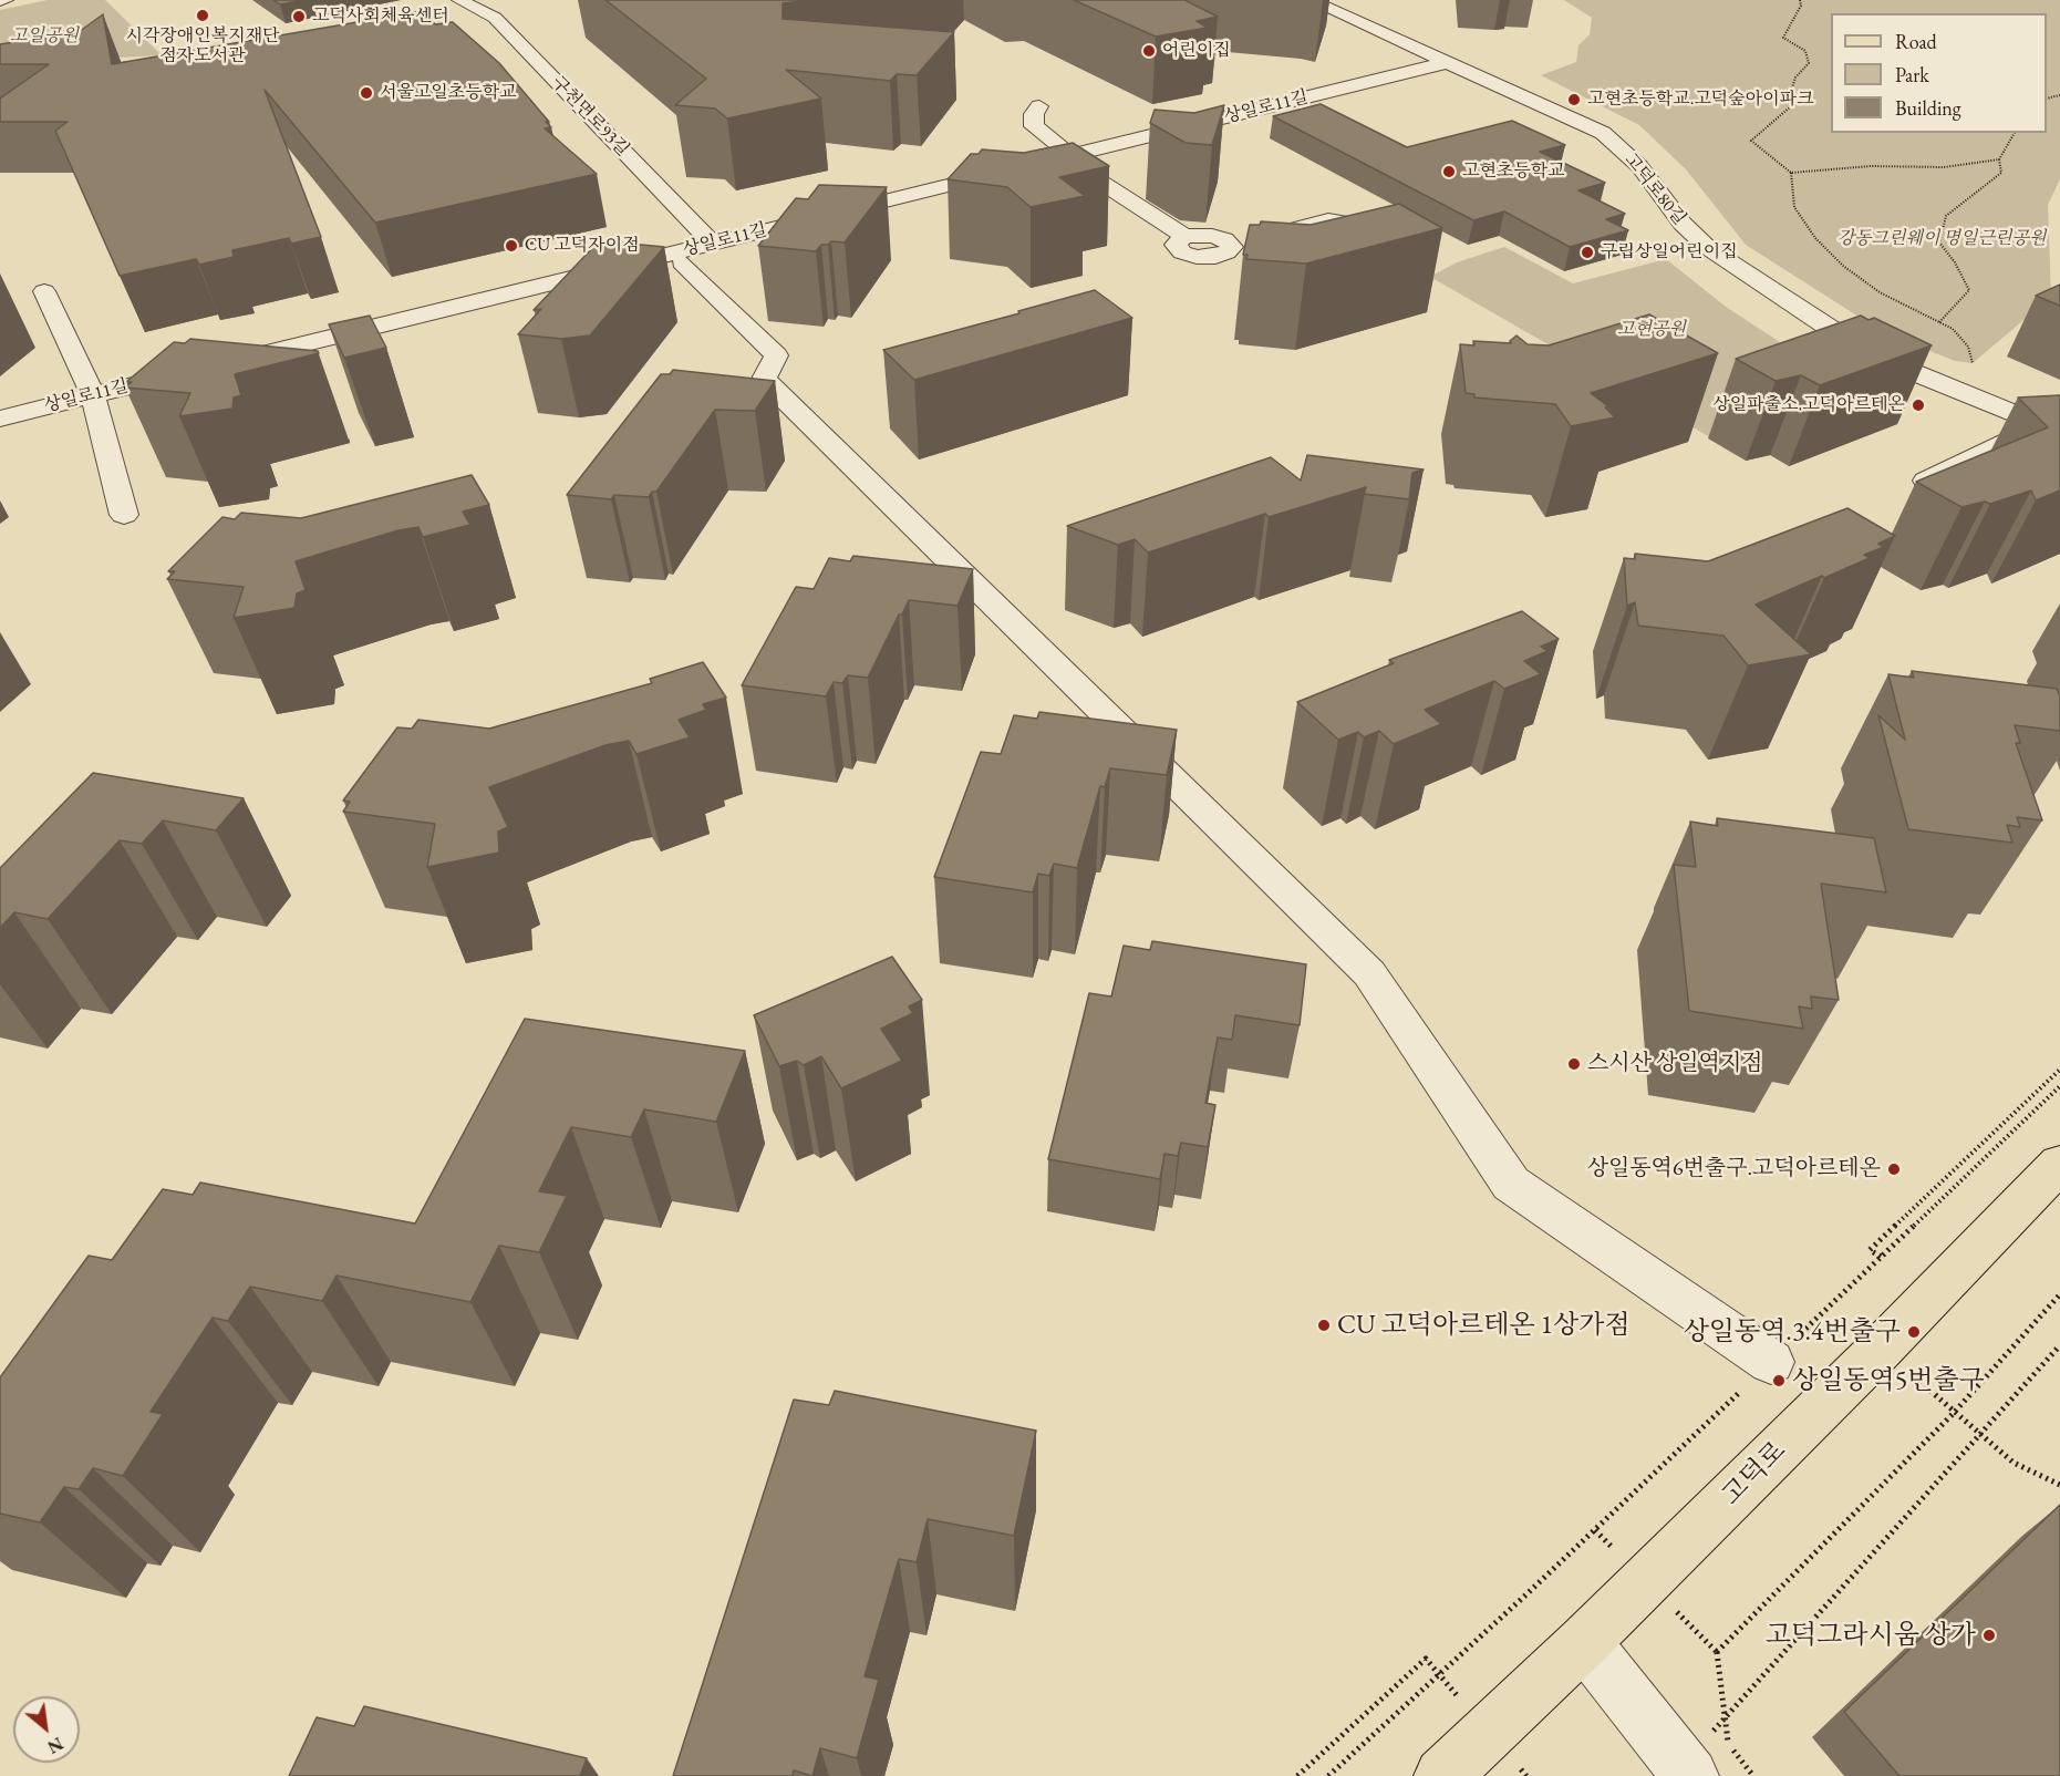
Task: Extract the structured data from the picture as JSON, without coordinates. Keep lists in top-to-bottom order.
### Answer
{
  "streets": {
    "main road": ["고덕로"],
    "street": ["상일로11길", "구천면로93길", "고덕로80길"]
  },
  "crossings": [
    ["상일로11길", "구천면로93길"],
    ["상일로11길", "고덕로80길"]
  ],
  "parks": ["고일공원", "강동그린웨이 명일근린공원", "고현공원"],
  "places": [
    "시각장애인복지재단 점자도서관",
    "고덕사회체육센터",
    "어린이집",
    "서울고일초등학교",
    "고현초등학교.고덕숲아이파크",
    "고현초등학교",
    "CU 고덕자이점",
    "구립상일어린이집",
    "상일파출소.고덕아르테온",
    "스시산 상일역지점",
    "상일동역6번출구.고덕아르테온",
    "CU 고덕아르테온 1상가점",
    "상일동역.3.4번출구",
    "상일동역5번출구",
    "고덕그라시움 상가"
  ],
  "legend": ["Road", "Park", "Building"],
  "north": "bottom right"
}
